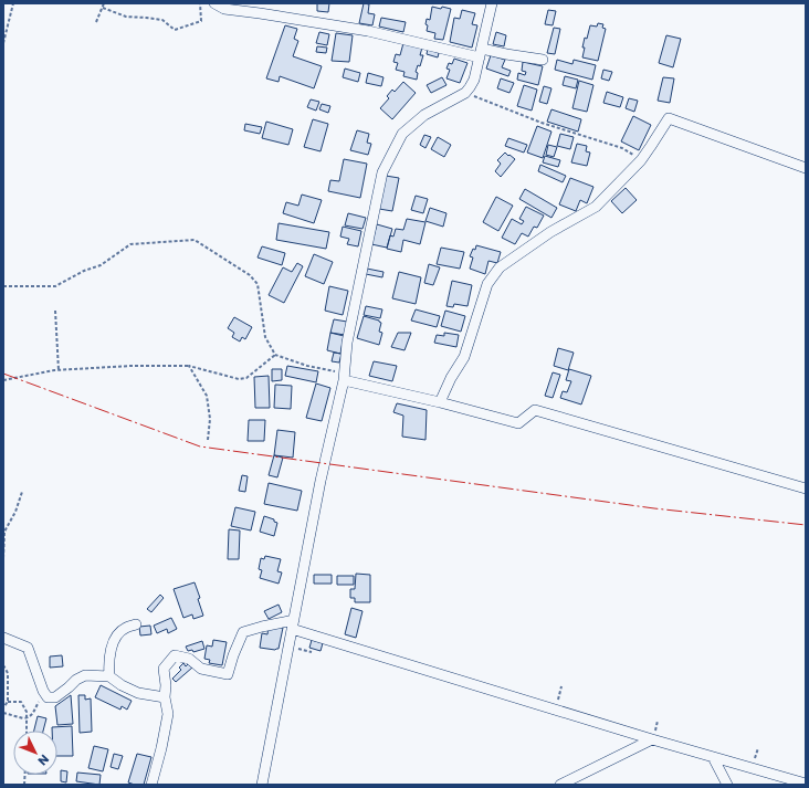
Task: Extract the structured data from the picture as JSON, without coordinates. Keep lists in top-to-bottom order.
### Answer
{
  "north": "bottom right"
}
